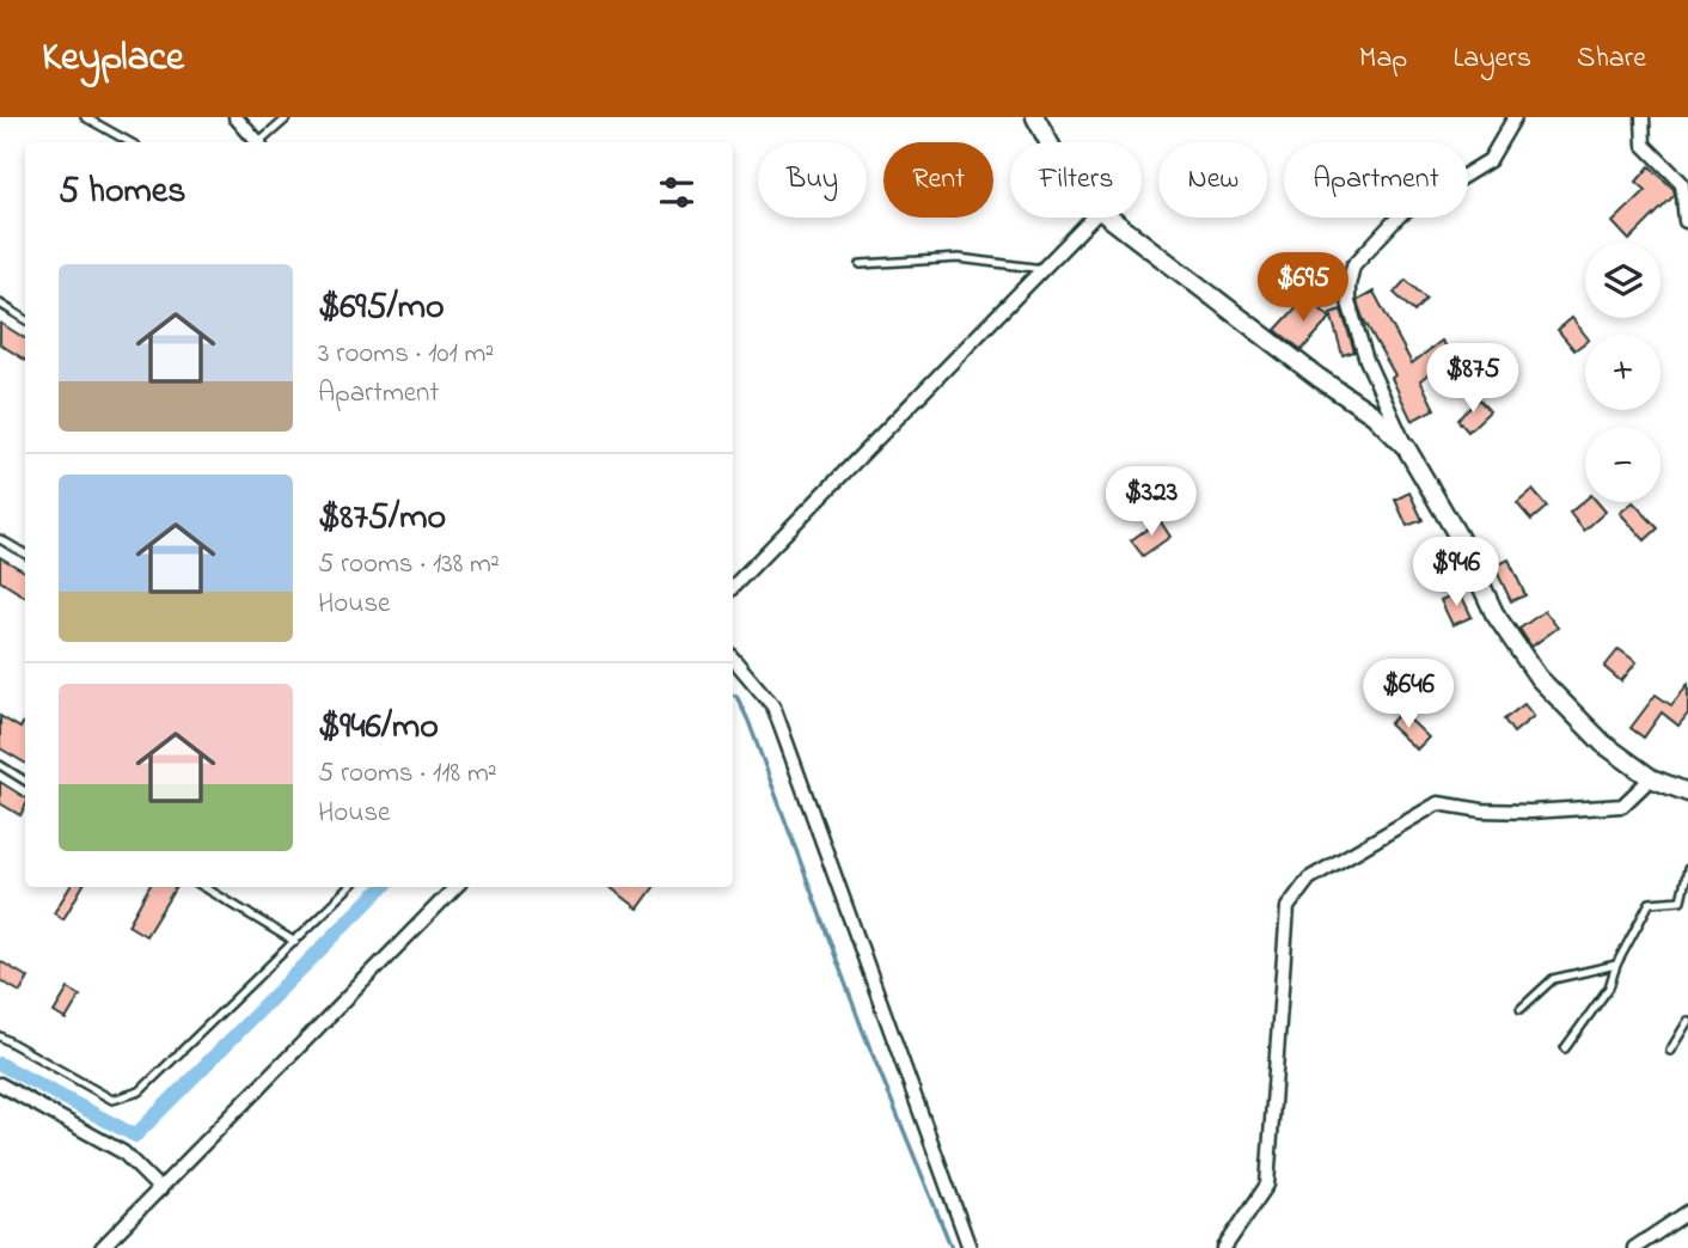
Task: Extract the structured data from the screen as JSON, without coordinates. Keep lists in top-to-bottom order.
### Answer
{
  "page": {
    "header": "Keyplace",
    "nav": ["Map", "Layers", "Share"],
    "chip": [
      "Buy",
      "Rent",
      "Filters",
      "New",
      "Apartment"
    ],
    "heading": "5 homes",
    "map_buttons": ["+", "−"],
    "list": [
      {
        "name": "$695/mo",
        "note": "3 rooms · 101 m² · Apartment"
      },
      {
        "name": "$875/mo",
        "note": "5 rooms · 138 m² · House"
      },
      {
        "name": "$946/mo",
        "note": "5 rooms · 118 m² · House"
      }
    ],
    "price": [
      "$695",
      "$875",
      "$323",
      "$946",
      "$646"
    ]
  }
}
